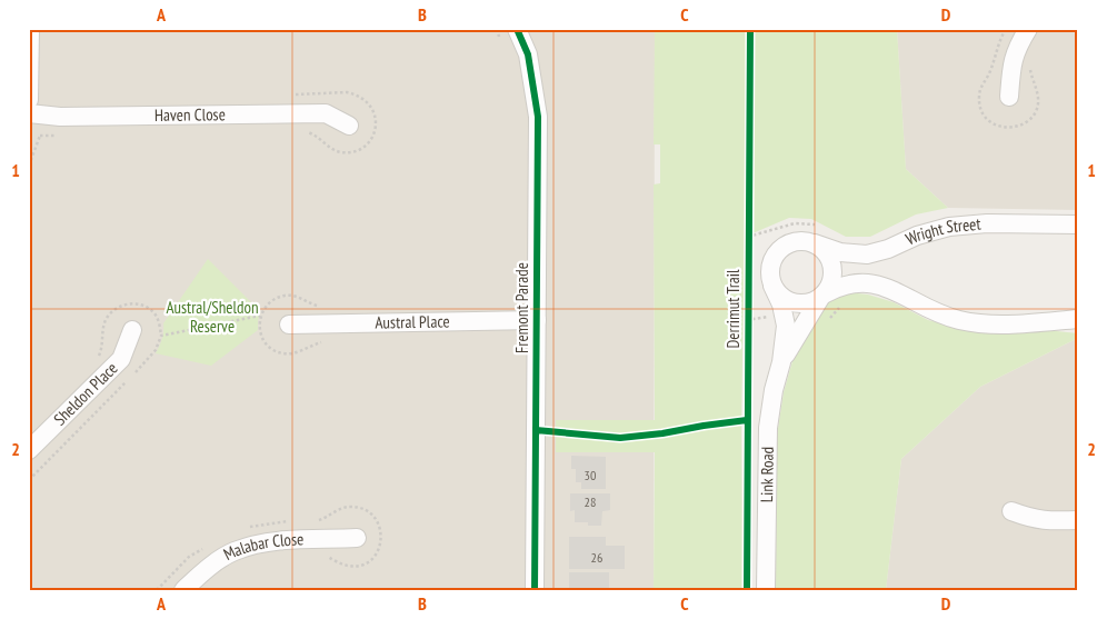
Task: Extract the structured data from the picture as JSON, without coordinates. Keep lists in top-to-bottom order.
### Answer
{
  "streets": {
    "street": [
      "Haven Close",
      "Wright Street",
      "Fremont Parade",
      "Austral Place",
      "Sheldon Place",
      "Link Road",
      "Malabar Close"
    ],
    "cycle path": ["Derrimut Trail"]
  },
  "crossings": [
    ["Wright Street", "Link Road"],
    ["Fremont Parade", "Austral Place"]
  ],
  "parks": ["Austral/Sheldon Reserve"],
  "house_numbers": ["30", "28", "26"],
  "grid": {
    "columns": [
      "A",
      "B",
      "C",
      "D"
    ],
    "rows": ["1", "2"]
  }
}
